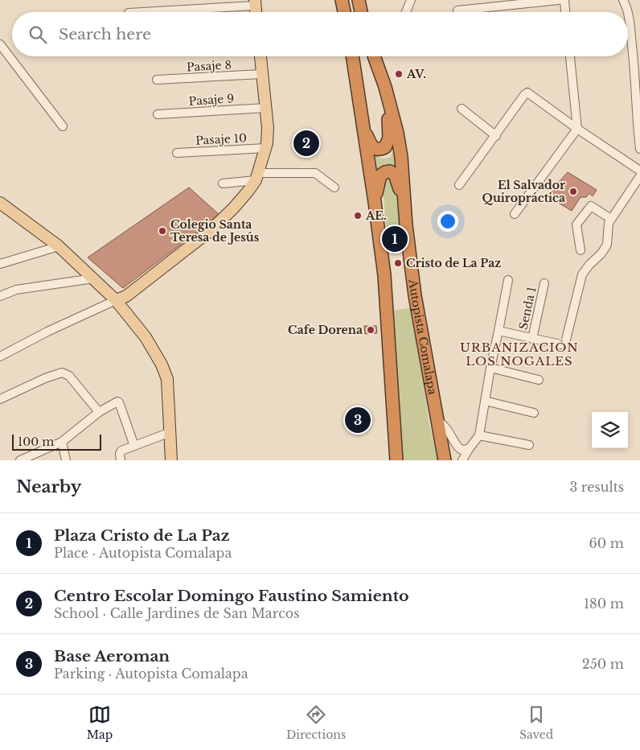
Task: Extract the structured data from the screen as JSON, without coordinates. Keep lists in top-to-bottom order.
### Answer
{
  "streets": {
    "highway": ["Autopista Comalapa"],
    "street": [
      "Pasaje 8",
      "Pasaje 9",
      "Pasaje 10",
      "Senda 1"
    ]
  },
  "districts": ["URBANIZACIÓN LOS NOGALES"],
  "places": [
    "AV.",
    "El Salvador Quiropráctica",
    "AE.",
    "Colegio Santa Teresa de Jesús",
    "Cristo de La Paz",
    "Cafe Dorena"
  ],
  "scale_bar": "100 m",
  "page": {
    "search": "Search here",
    "pins": ["2", "1", "3"],
    "scale": "100 m",
    "heading": ["Nearby", "3 results"],
    "list": [
      {
        "mark": "1",
        "name": "Plaza Cristo de La Paz",
        "note": "Place · Autopista Comalapa",
        "value": "60 m"
      },
      {
        "mark": "2",
        "name": "Centro Escolar Domingo Faustino Samiento",
        "note": "School · Calle Jardines de San Marcos",
        "value": "180 m"
      },
      {
        "mark": "3",
        "name": "Base Aeroman",
        "note": "Parking · Autopista Comalapa",
        "value": "250 m"
      }
    ],
    "nav": ["Map", "Directions", "Saved"]
  }
}
